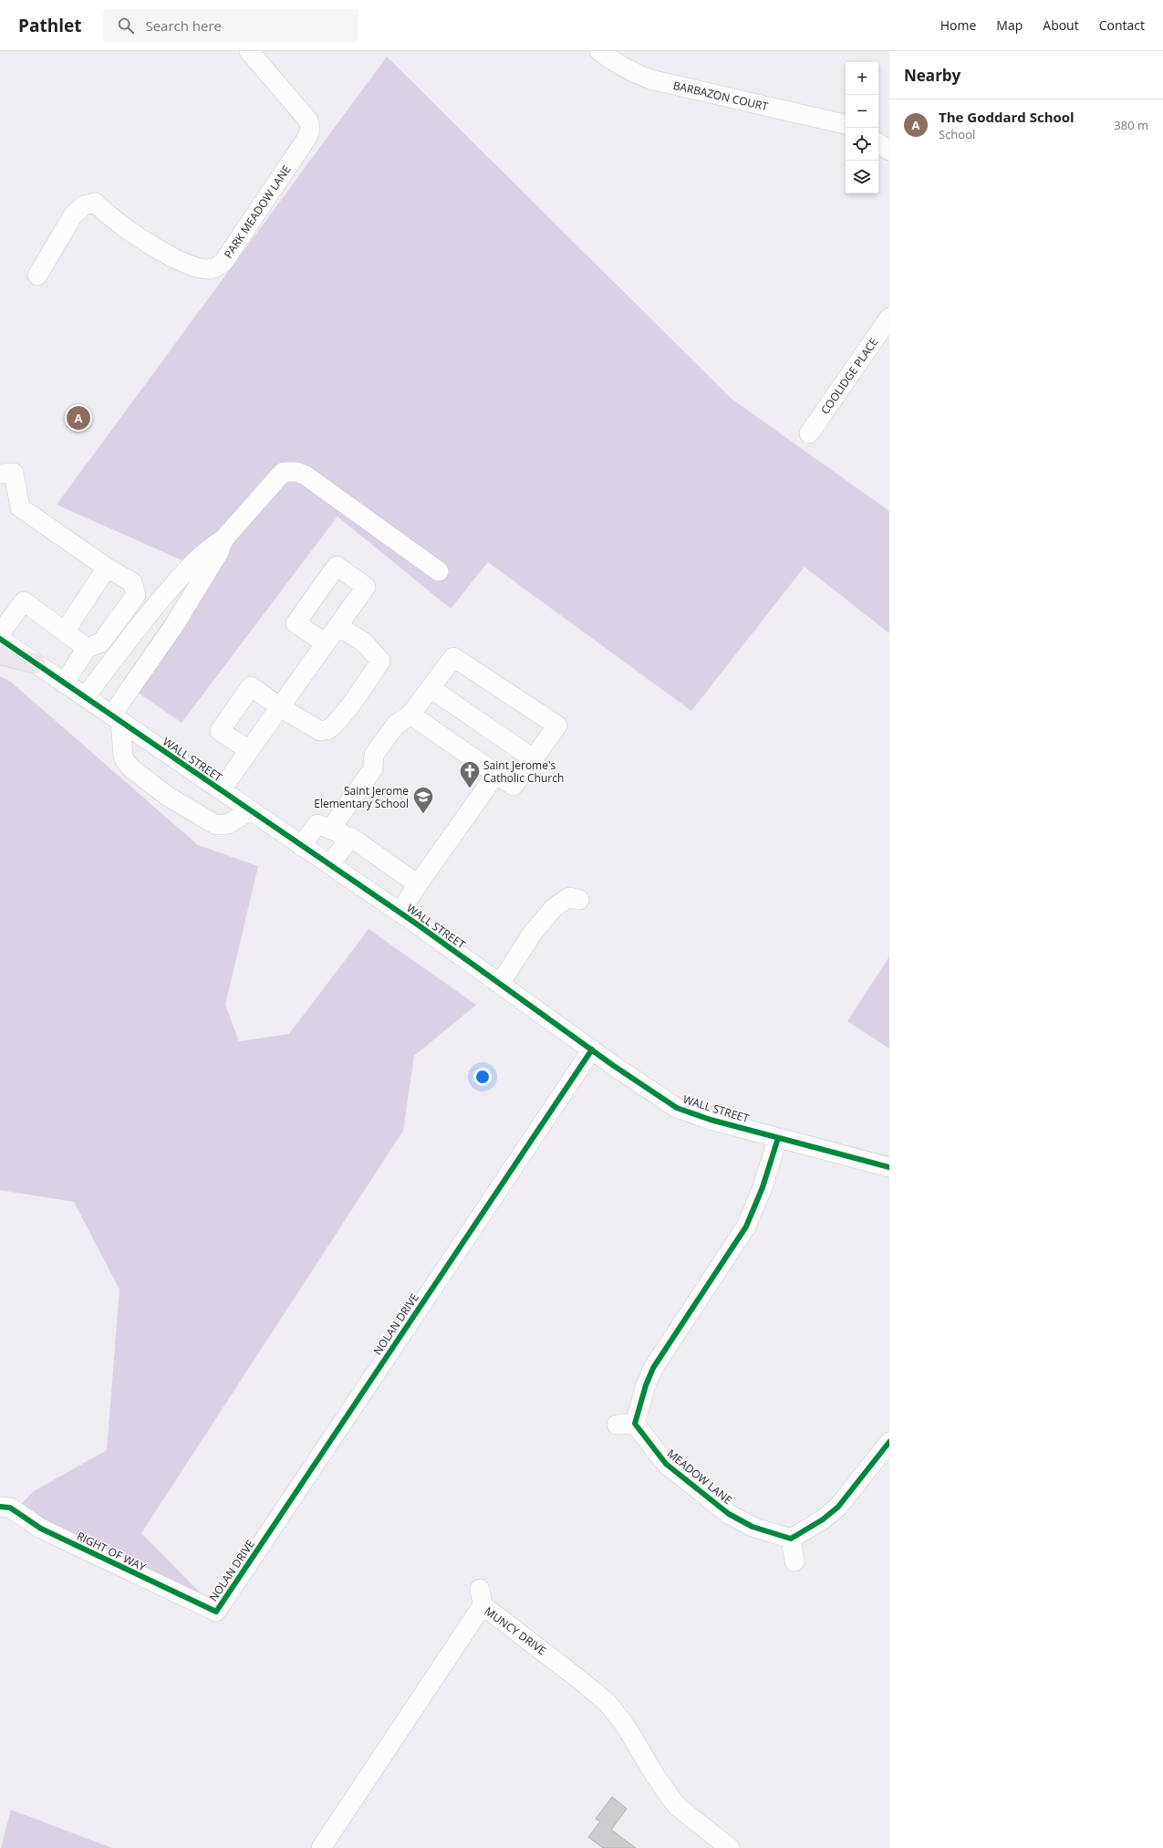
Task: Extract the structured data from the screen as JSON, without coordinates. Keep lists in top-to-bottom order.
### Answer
{
  "streets": {
    "street": [
      "BARBAZON COURT",
      "PARK MEADOW LANE",
      "COOLIDGE PLACE",
      "WALL STREET",
      "NOLAN DRIVE",
      "MEADOW LANE",
      "RIGHT OF WAY",
      "MUNCY DRIVE"
    ]
  },
  "crossings": [
    ["WALL STREET", "NOLAN DRIVE"],
    ["WALL STREET", "MEADOW LANE"],
    ["NOLAN DRIVE", "RIGHT OF WAY"]
  ],
  "places": {
    "church": ["Saint Jerome's Catholic Church"],
    "school or university": ["Saint Jerome Elementary School"]
  },
  "page": {
    "header": "Pathlet",
    "search": "Search here",
    "nav": [
      "Home",
      "Map",
      "About",
      "Contact"
    ],
    "heading": "Nearby",
    "map_buttons": ["+", "−"],
    "list": [
      {
        "mark": "A",
        "name": "The Goddard School",
        "note": "School",
        "value": "380 m"
      }
    ],
    "pins": "A"
  }
}
